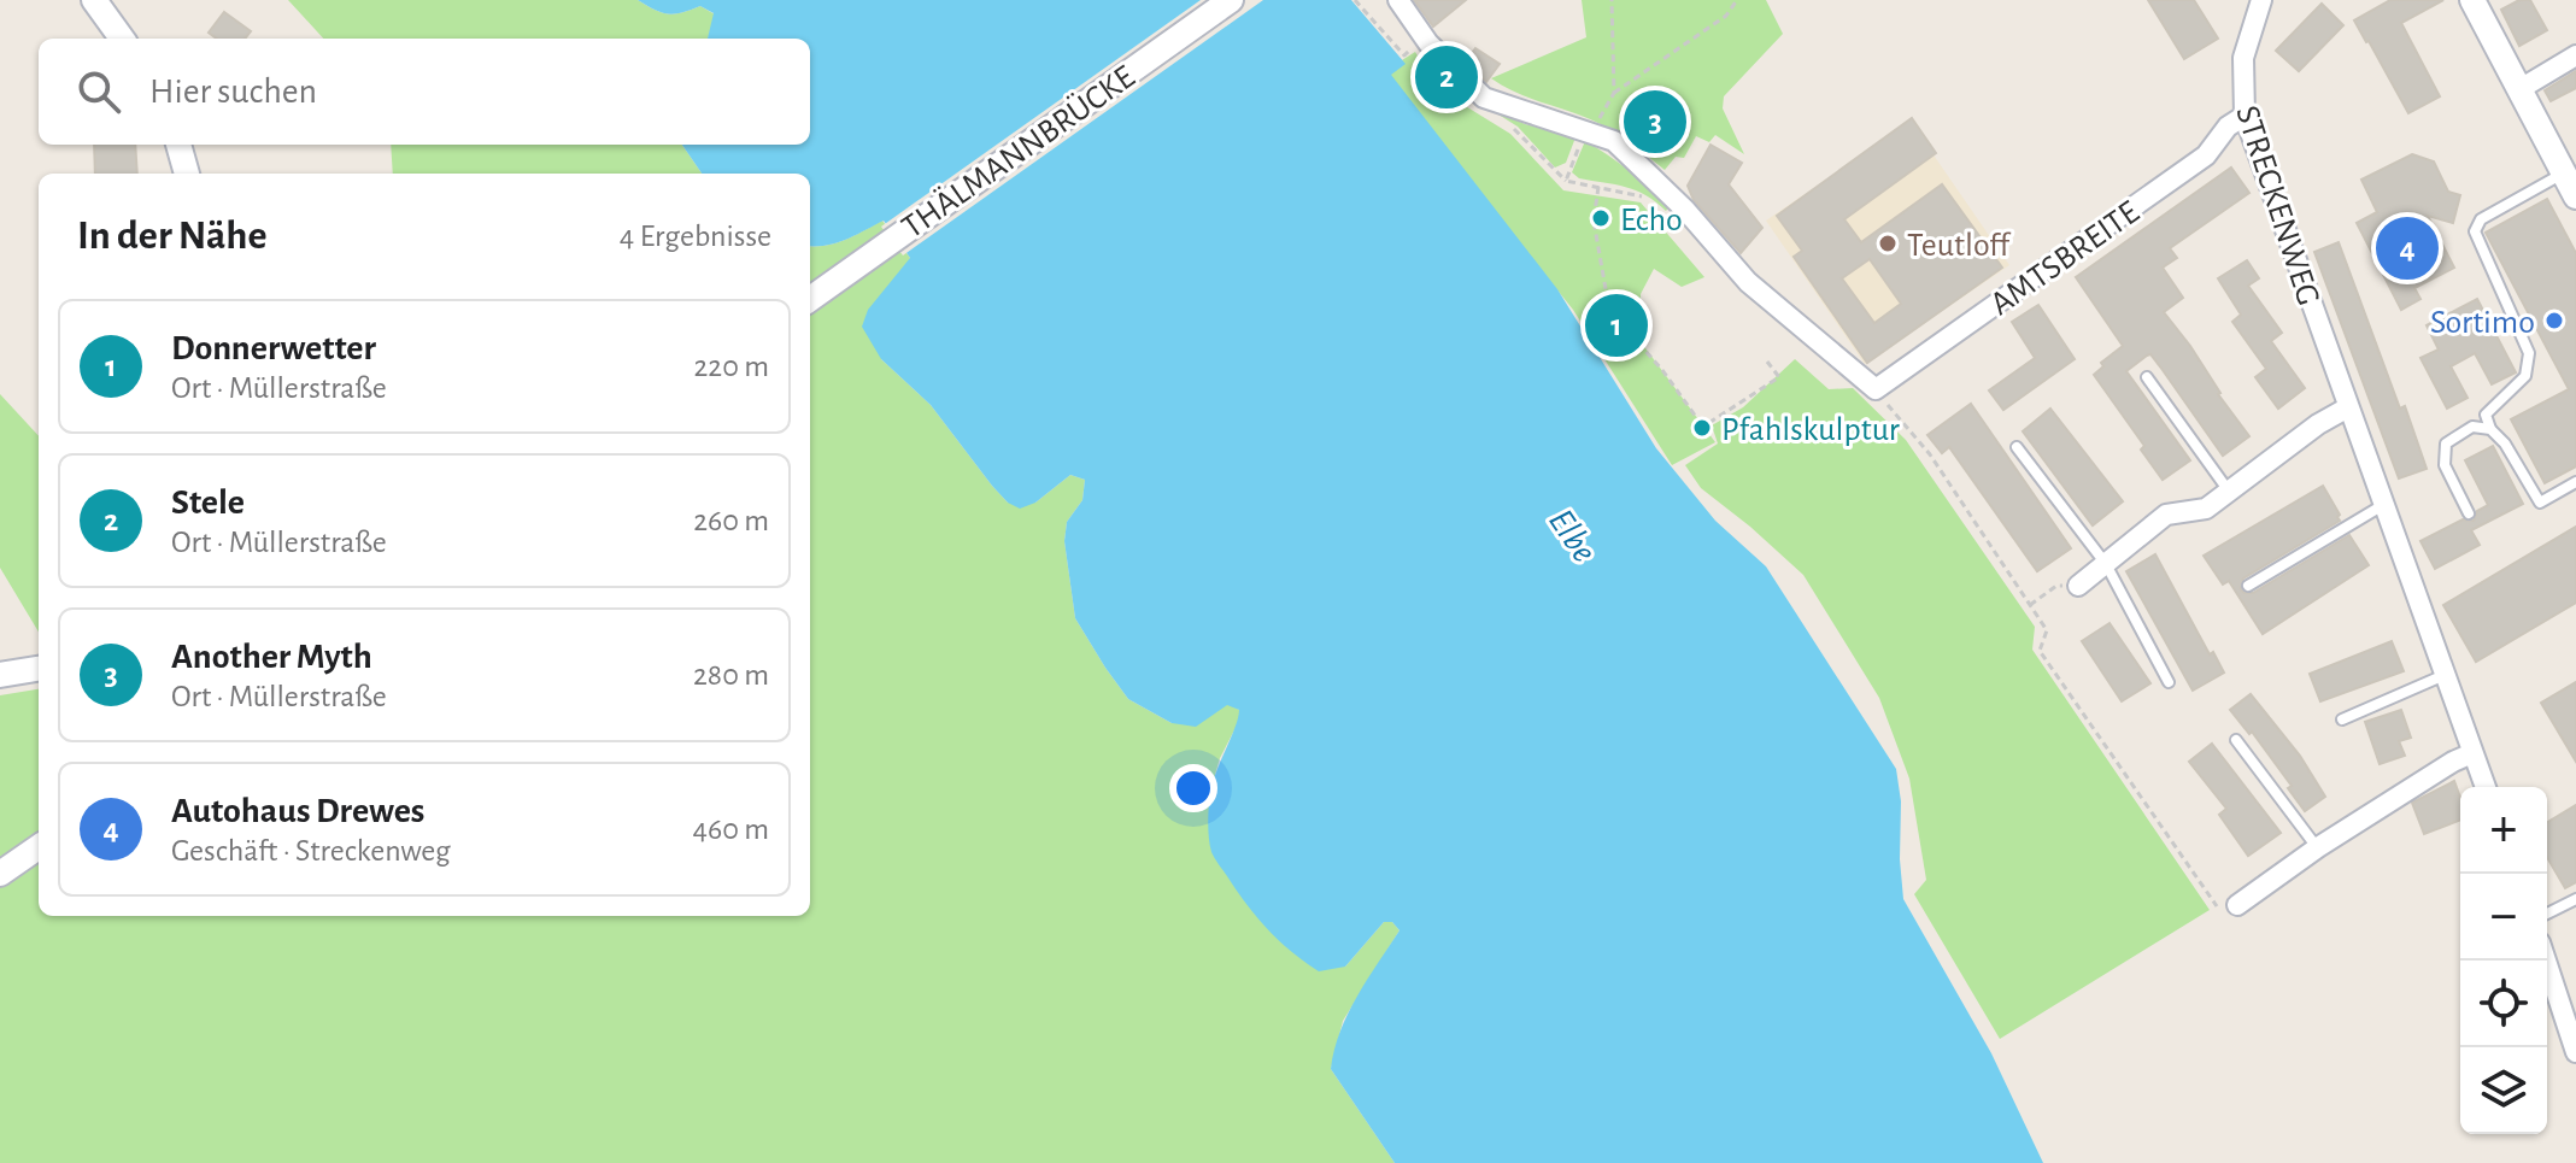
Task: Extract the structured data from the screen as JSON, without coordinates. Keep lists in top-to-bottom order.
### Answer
{
  "streets": {
    "street": ["THÄLMANNBRÜCKE", "STRECKENWEG", "AMTSBREITE"]
  },
  "crossings": [
    ["STRECKENWEG", "AMTSBREITE"]
  ],
  "water": ["Elbe"],
  "places": [
    "Echo",
    "Teutloff",
    "Sortimo",
    "Pfahlskulptur"
  ],
  "page": {
    "search": "Hier suchen",
    "pins": [
      "2",
      "3",
      "4",
      "1"
    ],
    "heading": ["In der Nähe", "4 Ergebnisse"],
    "list": [
      {
        "mark": "1",
        "name": "Donnerwetter",
        "note": "Ort · Müllerstraße",
        "value": "220 m"
      },
      {
        "mark": "2",
        "name": "Stele",
        "note": "Ort · Müllerstraße",
        "value": "260 m"
      },
      {
        "mark": "3",
        "name": "Another Myth",
        "note": "Ort · Müllerstraße",
        "value": "280 m"
      },
      {
        "mark": "4",
        "name": "Autohaus Drewes",
        "note": "Geschäft · Streckenweg",
        "value": "460 m"
      }
    ],
    "map_buttons": ["+", "−"]
  }
}
